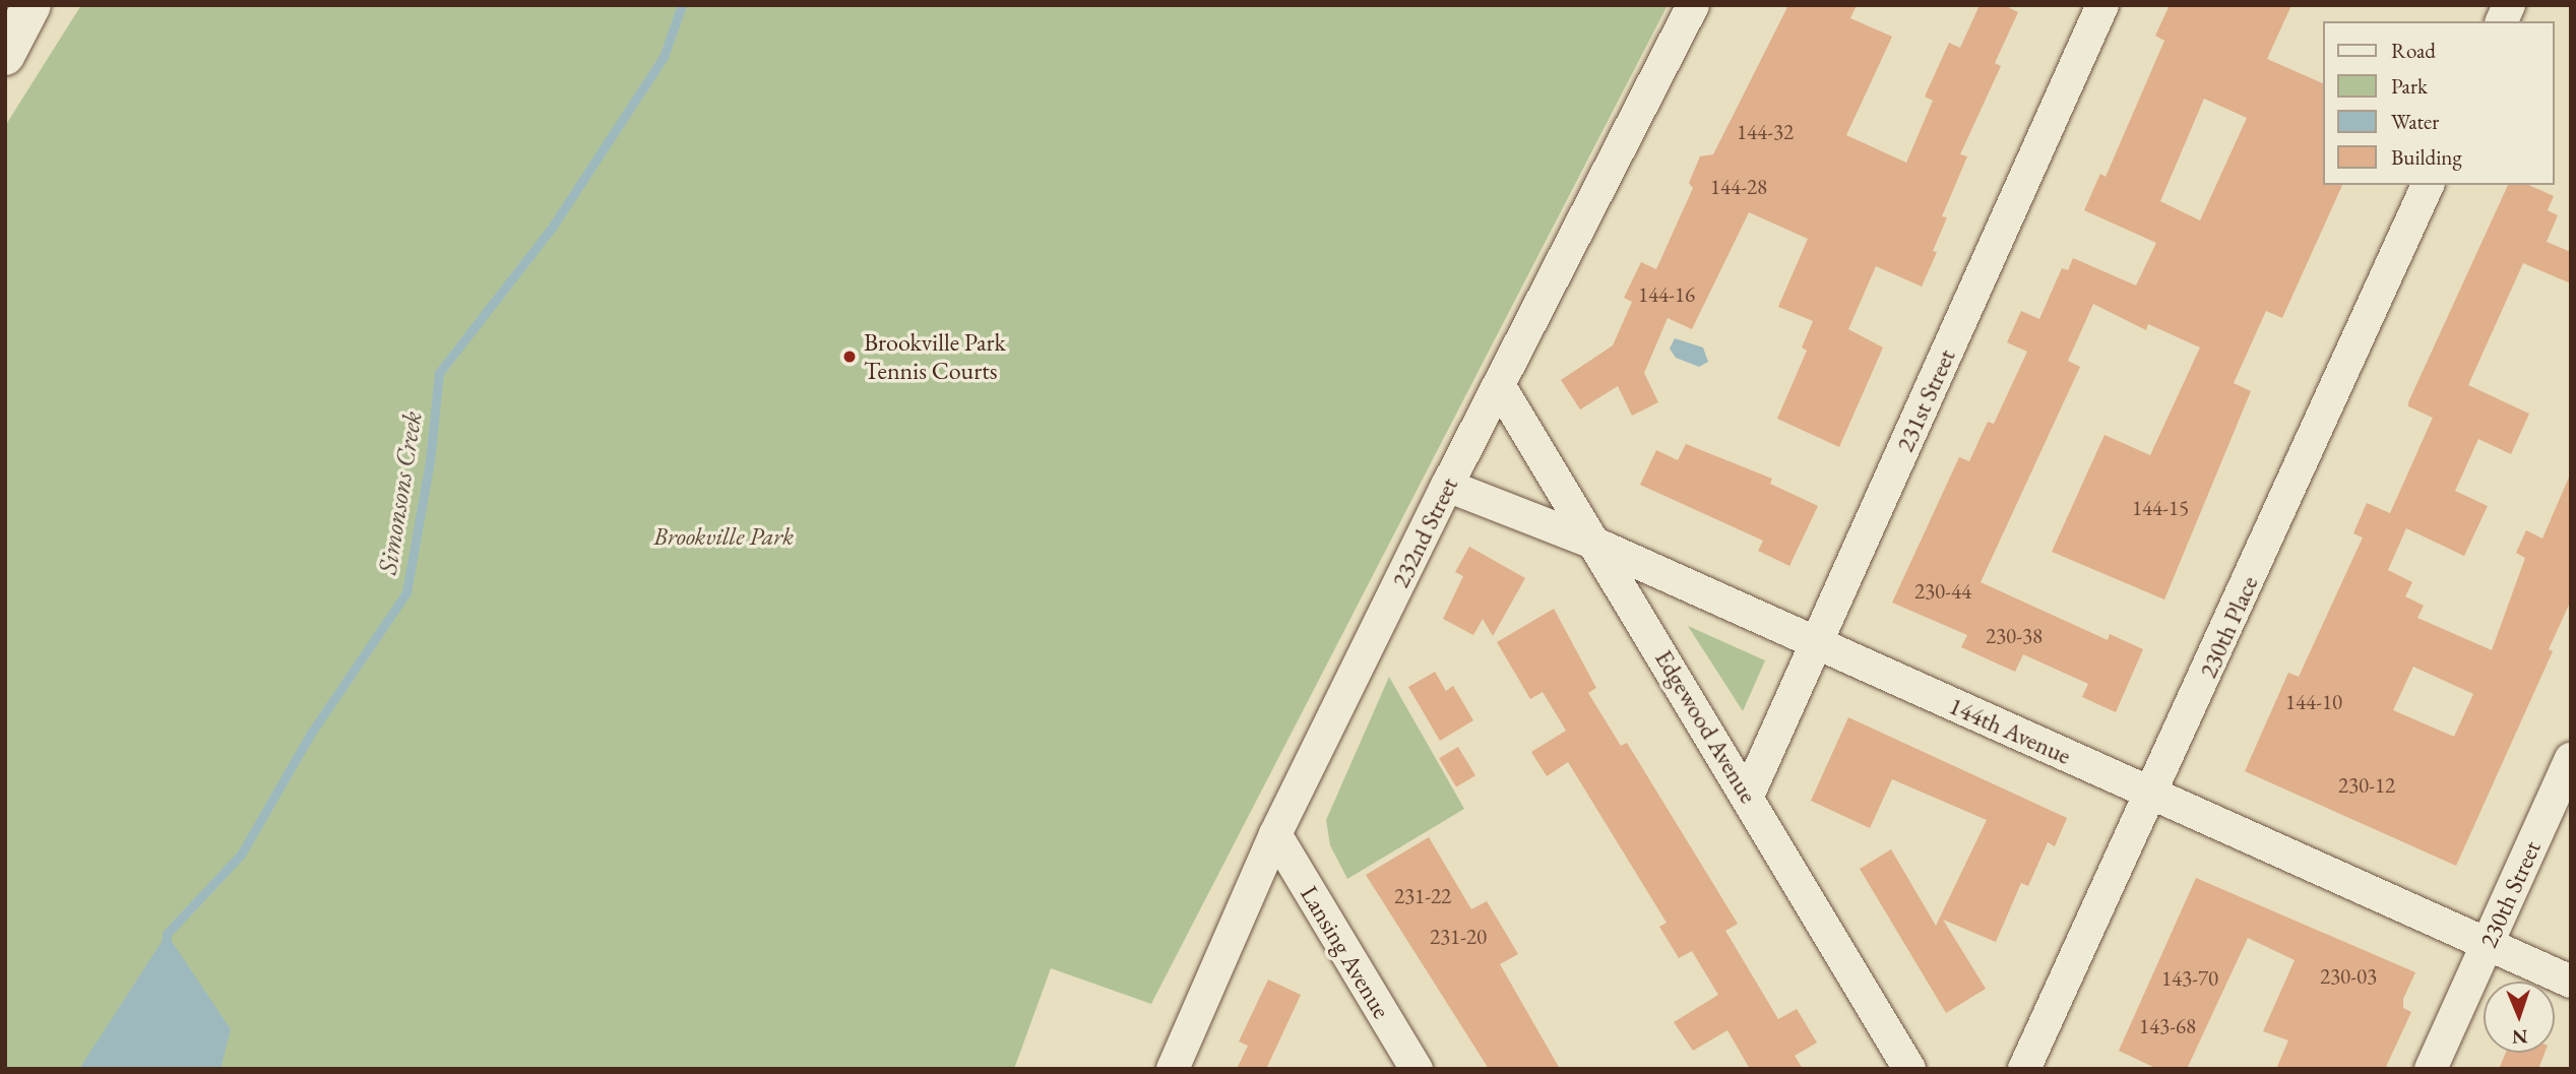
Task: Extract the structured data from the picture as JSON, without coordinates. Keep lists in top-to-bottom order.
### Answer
{
  "streets": {
    "street": [
      "231st Street",
      "232nd Street",
      "230th Place",
      "Edgewood Avenue",
      "144th Avenue",
      "230th Street",
      "Lansing Avenue"
    ]
  },
  "crossings": [
    ["231st Street", "Edgewood Avenue"],
    ["231st Street", "144th Avenue"],
    ["232nd Street", "Edgewood Avenue"],
    ["232nd Street", "144th Avenue"],
    ["232nd Street", "Lansing Avenue"],
    ["230th Place", "144th Avenue"],
    ["Edgewood Avenue", "144th Avenue"],
    ["144th Avenue", "230th Street"]
  ],
  "water": ["Simonsons Creek"],
  "parks": ["Brookville Park"],
  "places": ["Brookville Park Tennis Courts"],
  "house_numbers": [
    "144-32",
    "144-28",
    "144-16",
    "144-15",
    "230-44",
    "230-38",
    "144-10",
    "230-12",
    "231-22",
    "231-20",
    "230-03",
    "143-70",
    "143-68"
  ],
  "legend": [
    "Road",
    "Park",
    "Water",
    "Building"
  ],
  "north": "bottom"
}
